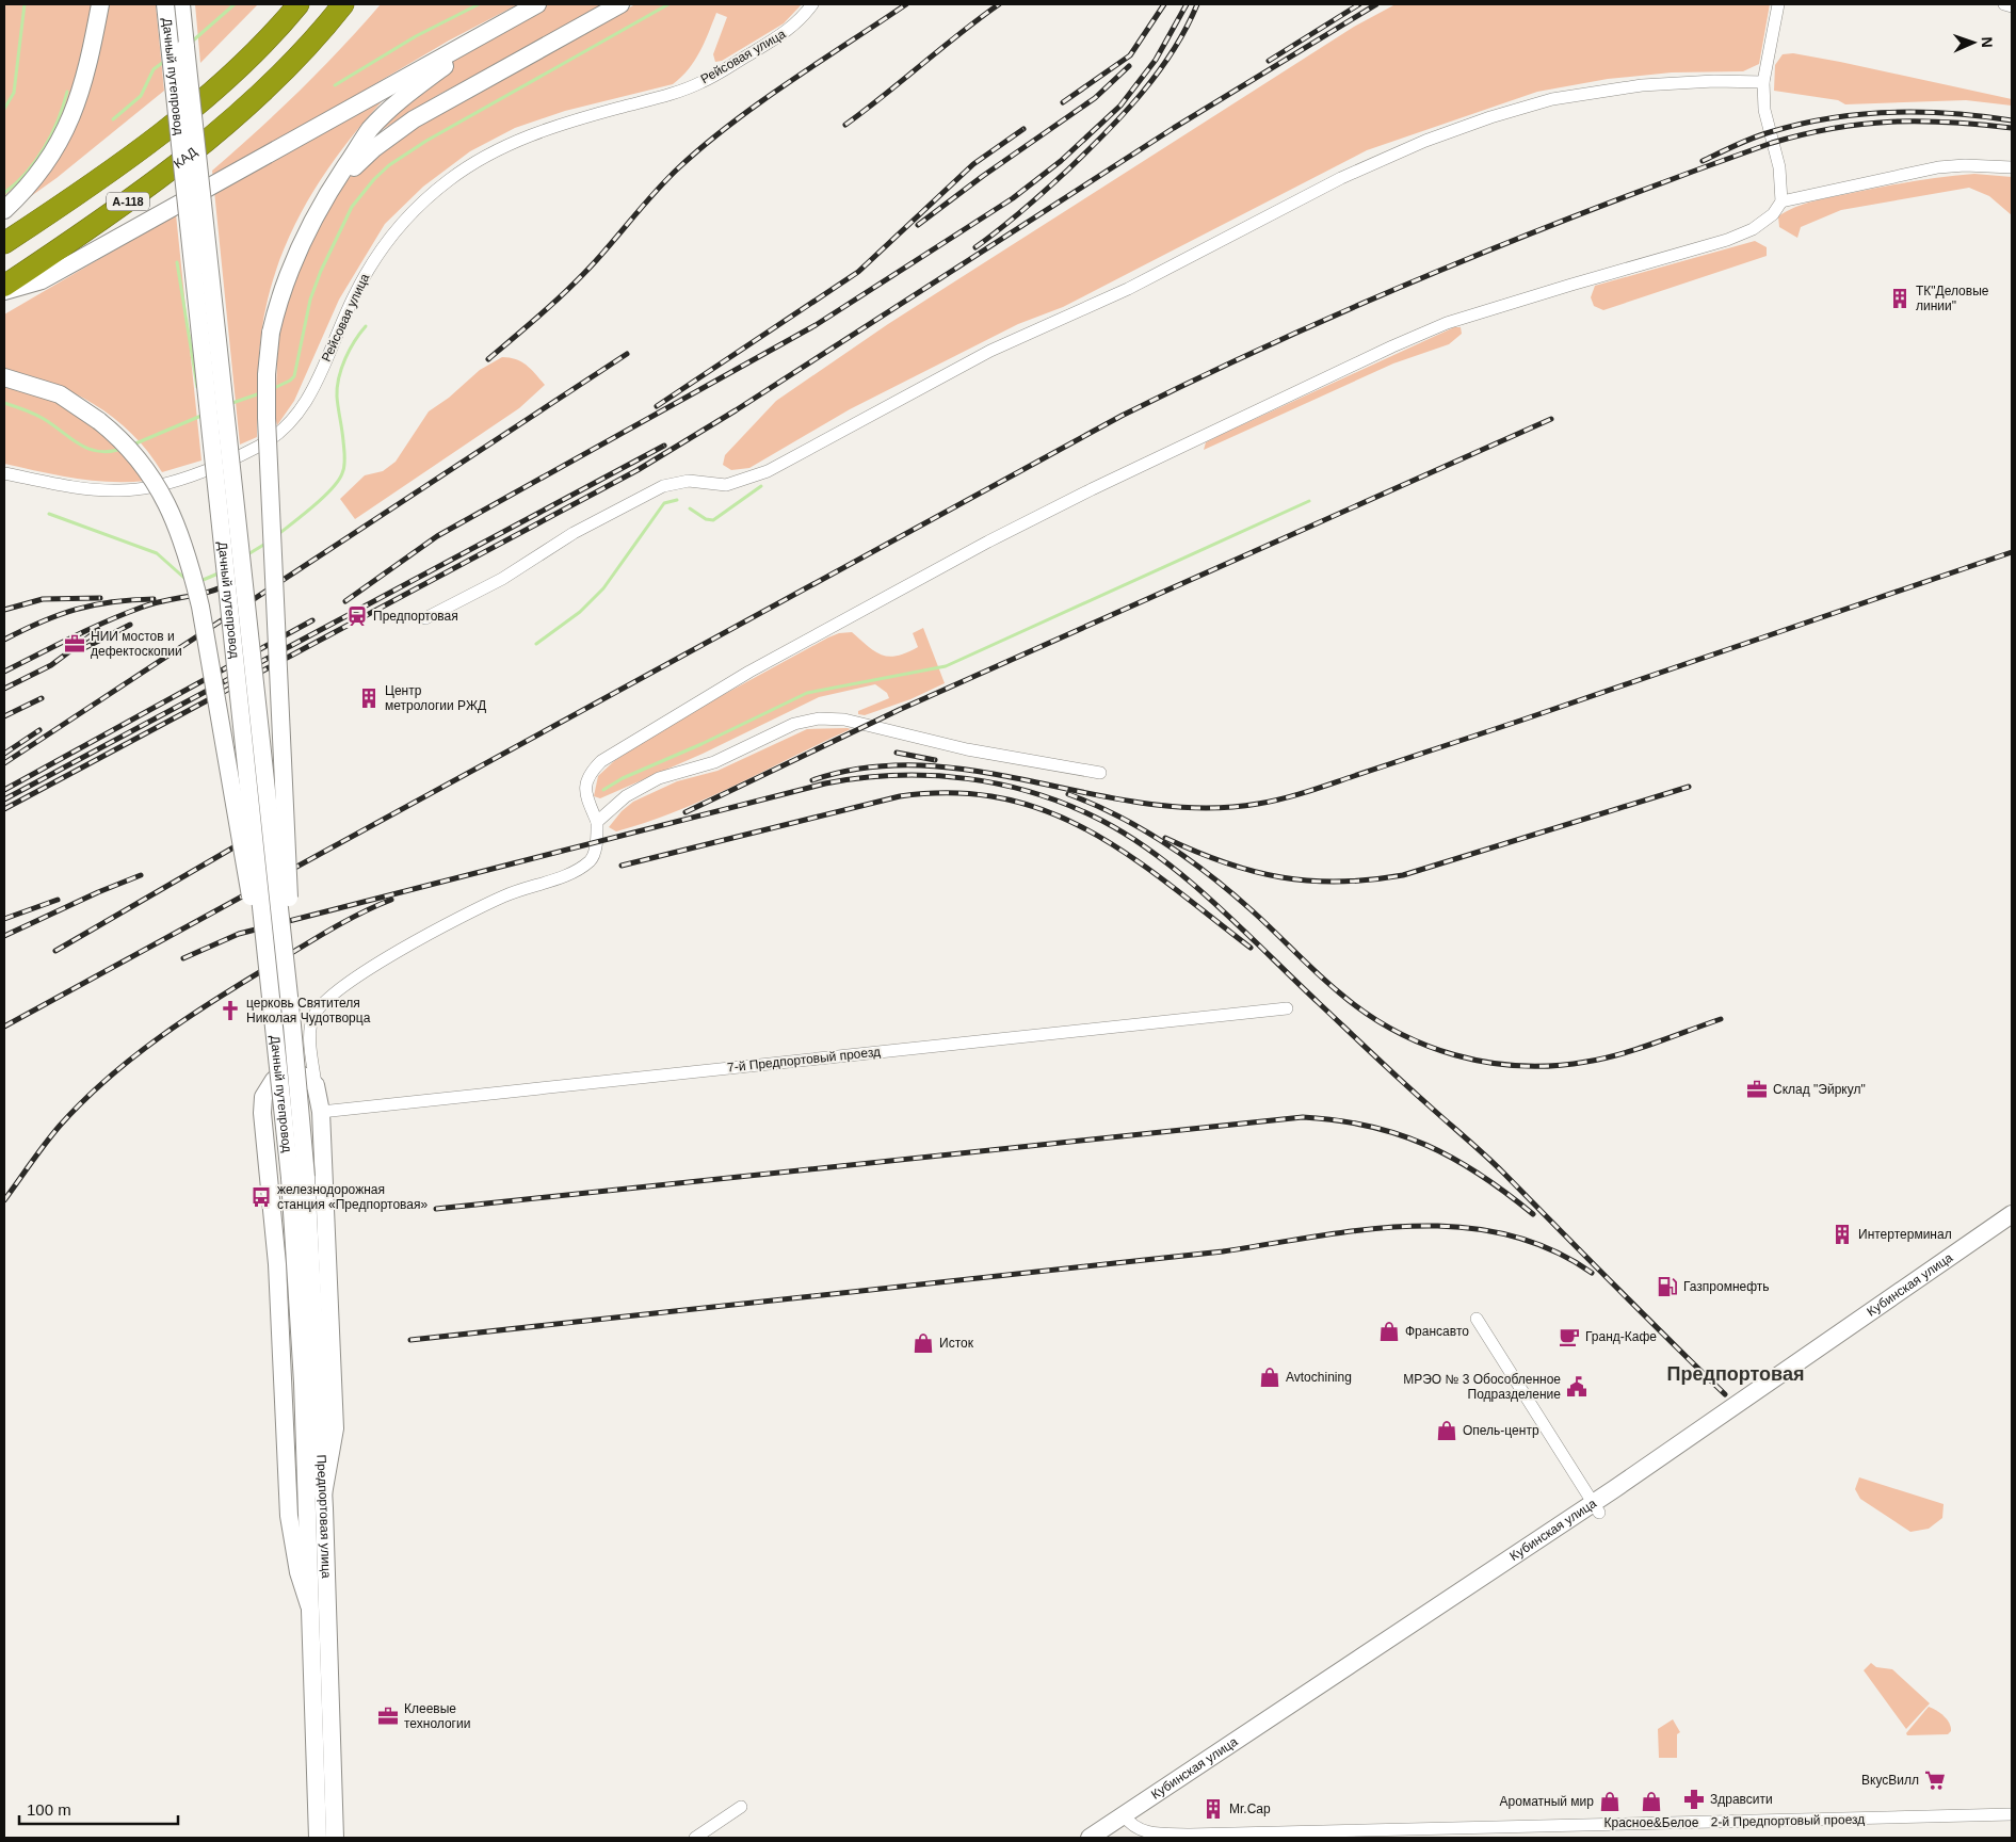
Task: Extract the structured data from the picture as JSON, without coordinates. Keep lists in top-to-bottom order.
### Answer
{
  "streets": {
    "highway": ["КАД", "А-118"],
    "main road": ["Дачный путепровод", "Кубинская улица", "Предпортовая улица"],
    "street": ["Рейсовая улица", "7-й Предпортовый проезд", "2-й Предпортовый проезд"]
  },
  "crossings": [
    ["Дачный путепровод", "Предпортовая улица"],
    ["Кубинская улица", "2-й Предпортовый проезд"]
  ],
  "districts": ["Предпортовая"],
  "places": {
    "building": [
      "ТК\"Деловые линии\"",
      "Центр метрологии РЖД",
      "Интертерминал",
      "Mr.Cap"
    ],
    "station": ["Предпортовая"],
    "office": ["НИИ мостов и дефектоскопии", "Склад \"Эйркул\"", "Клеевые технологии"],
    "church": ["церковь Святителя Николая Чудотворца"],
    "bus stop": ["железнодорожная станция «Предпортовая»"],
    "fuel station": ["Газпромнефть"],
    "shop": [
      "Франсавто",
      "Исток",
      "Avtochining",
      "Опель-центр",
      "Ароматный мир",
      "Красное&Белое"
    ],
    "cafe": ["Гранд-Кафе"],
    "public building": ["МРЭО № 3 Обособленное Подразделение"],
    "supermarket": ["ВкусВилл"],
    "pharmacy": ["Здравсити"]
  },
  "scale_bar": "100 m",
  "north": "right"
}
